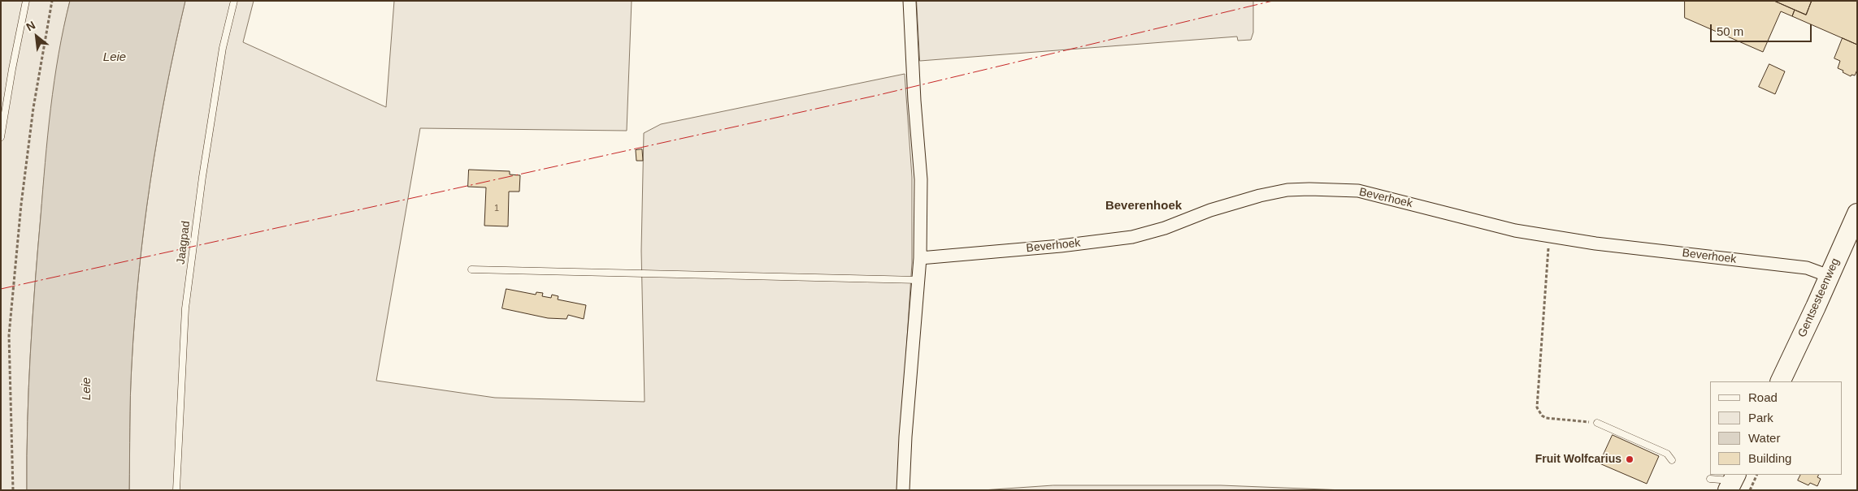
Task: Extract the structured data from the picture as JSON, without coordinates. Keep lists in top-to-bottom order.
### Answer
{
  "streets": {
    "main road": ["Gentsesteenweg"],
    "street": ["Beverhoek"],
    "lane": ["Jaagpad"]
  },
  "crossings": [
    ["Beverhoek", "Gentsesteenweg"]
  ],
  "districts": ["Beverenhoek"],
  "water": ["Leie"],
  "places": ["Fruit Wolfcarius"],
  "house_numbers": ["1"],
  "legend": [
    "Road",
    "Park",
    "Water",
    "Building"
  ],
  "scale_bar": "50 m",
  "north": "top left"
}
